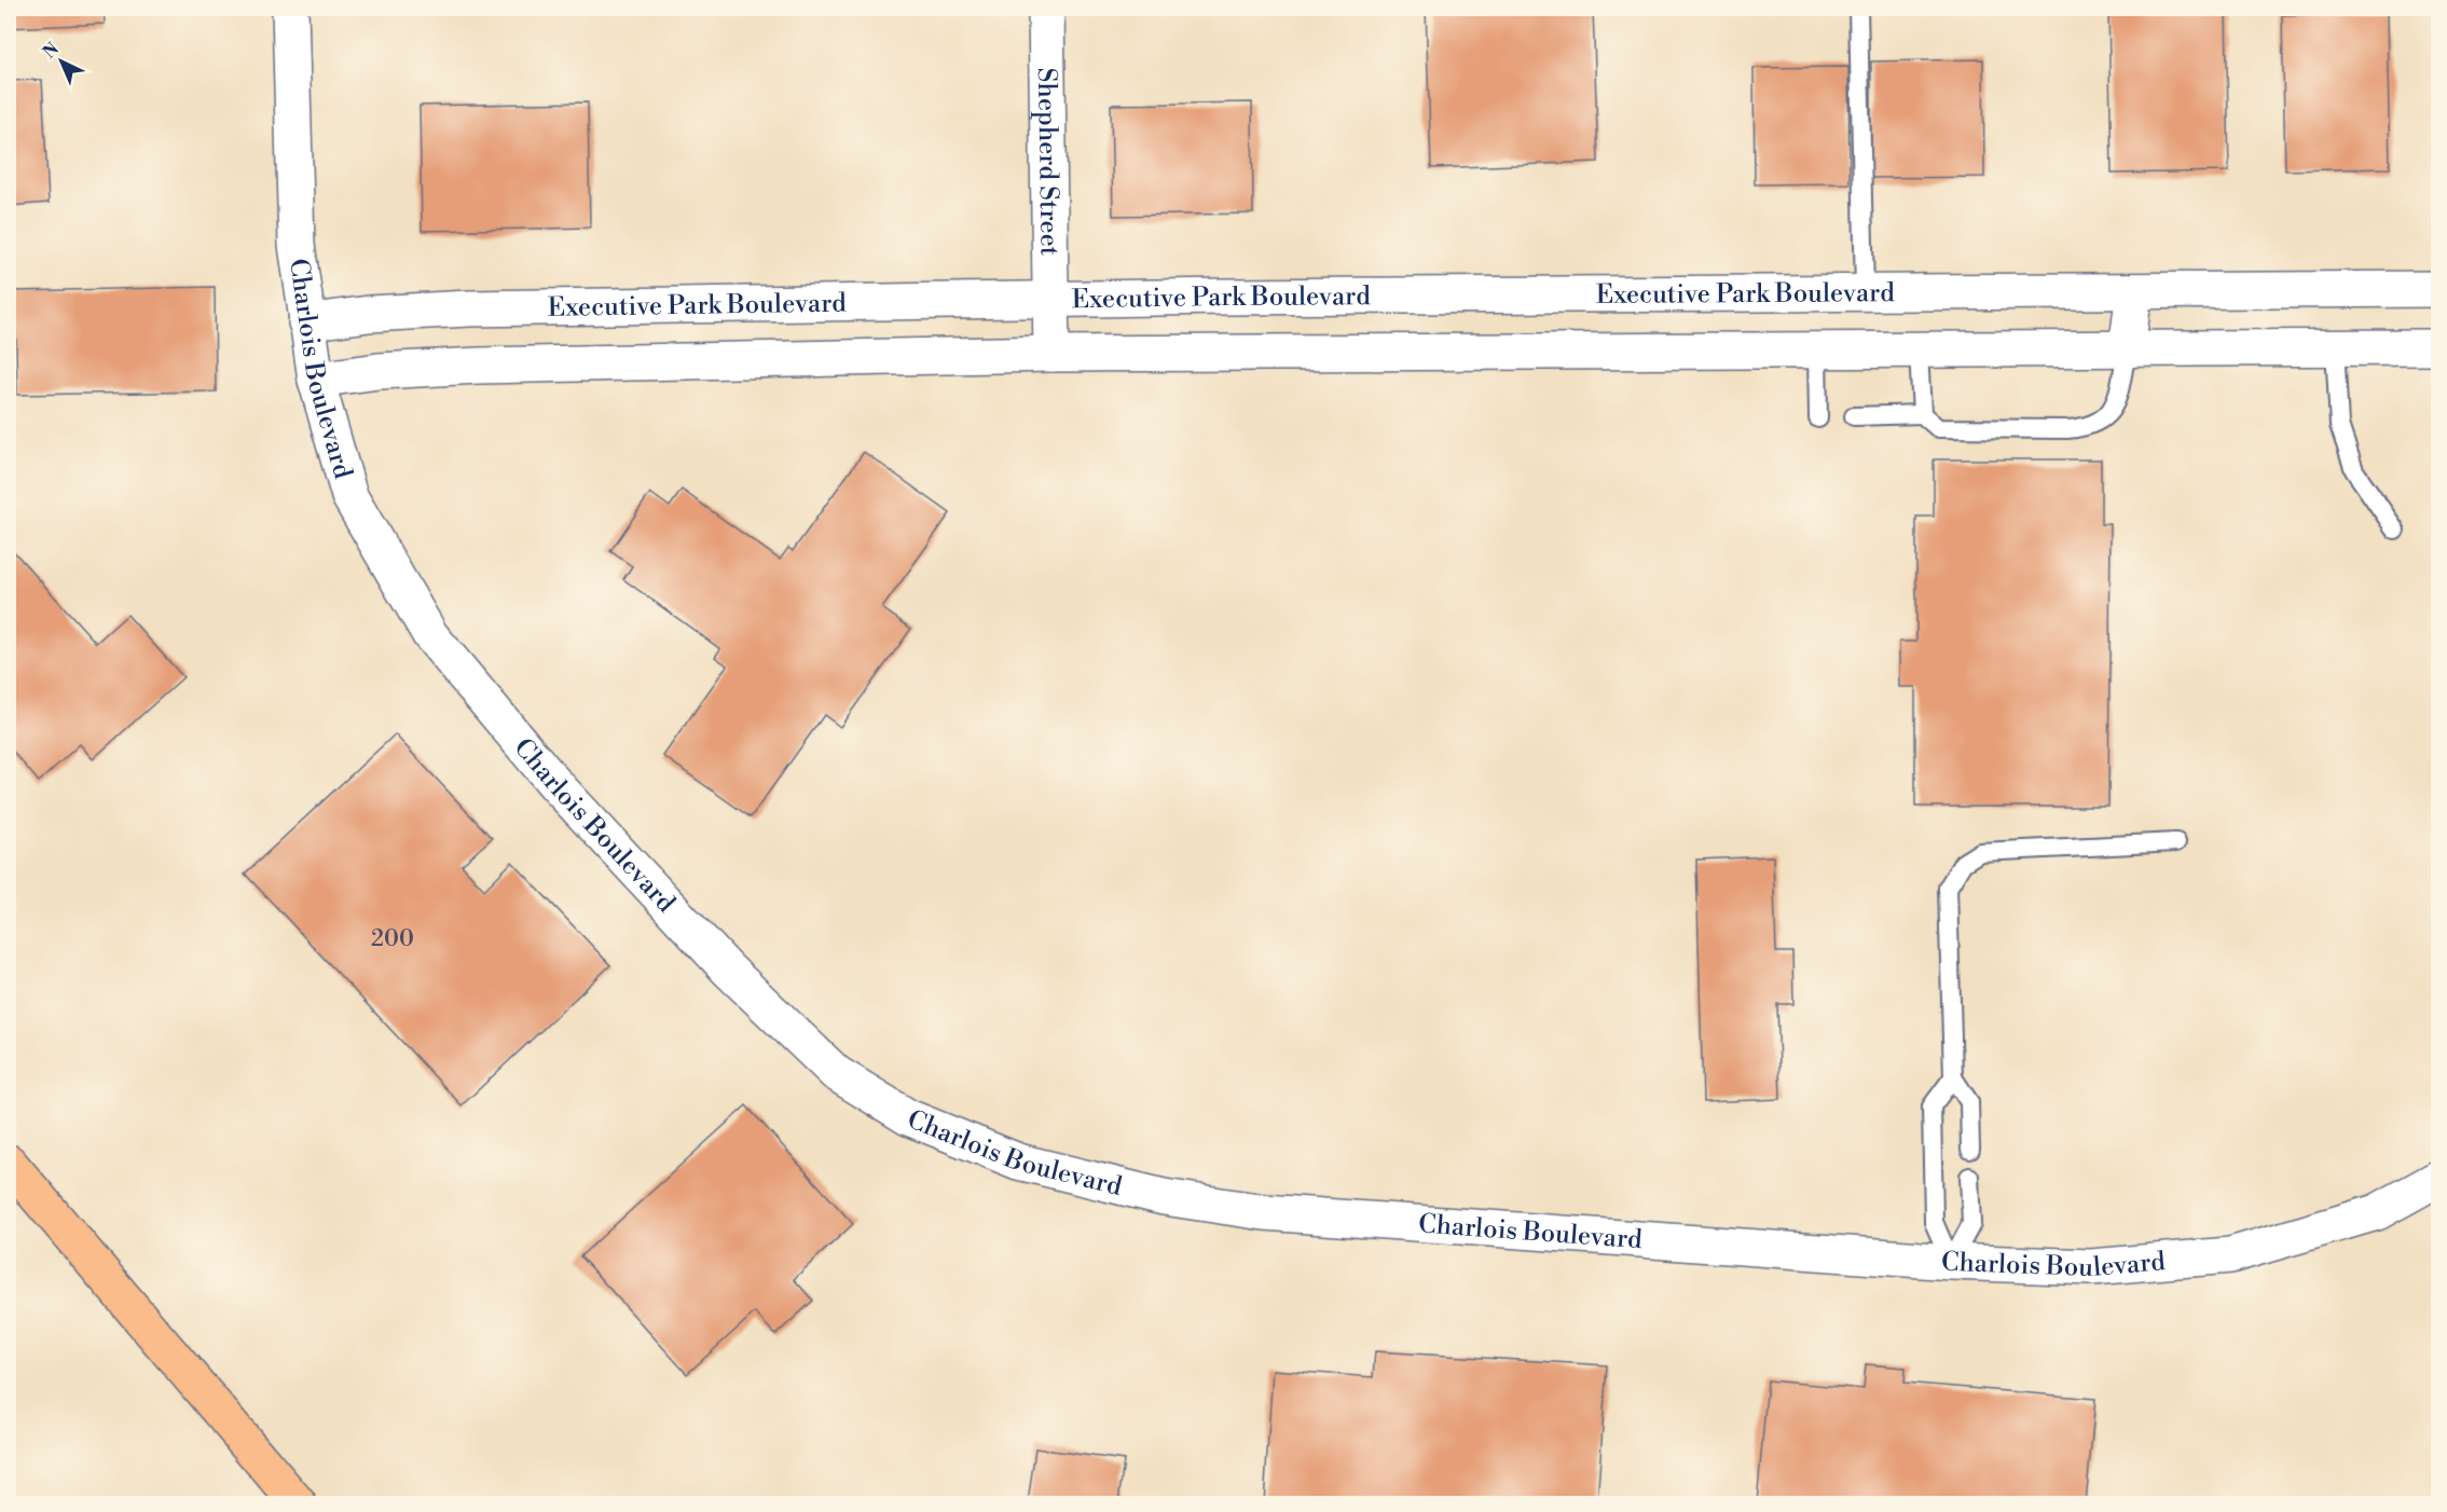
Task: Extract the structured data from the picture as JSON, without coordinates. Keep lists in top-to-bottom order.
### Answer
{
  "streets": {
    "street": ["Shepherd Street", "Executive Park Boulevard", "Charlois Boulevard"]
  },
  "crossings": [
    ["Shepherd Street", "Executive Park Boulevard"],
    ["Executive Park Boulevard", "Charlois Boulevard"]
  ],
  "house_numbers": ["200"],
  "north": "top left"
}
